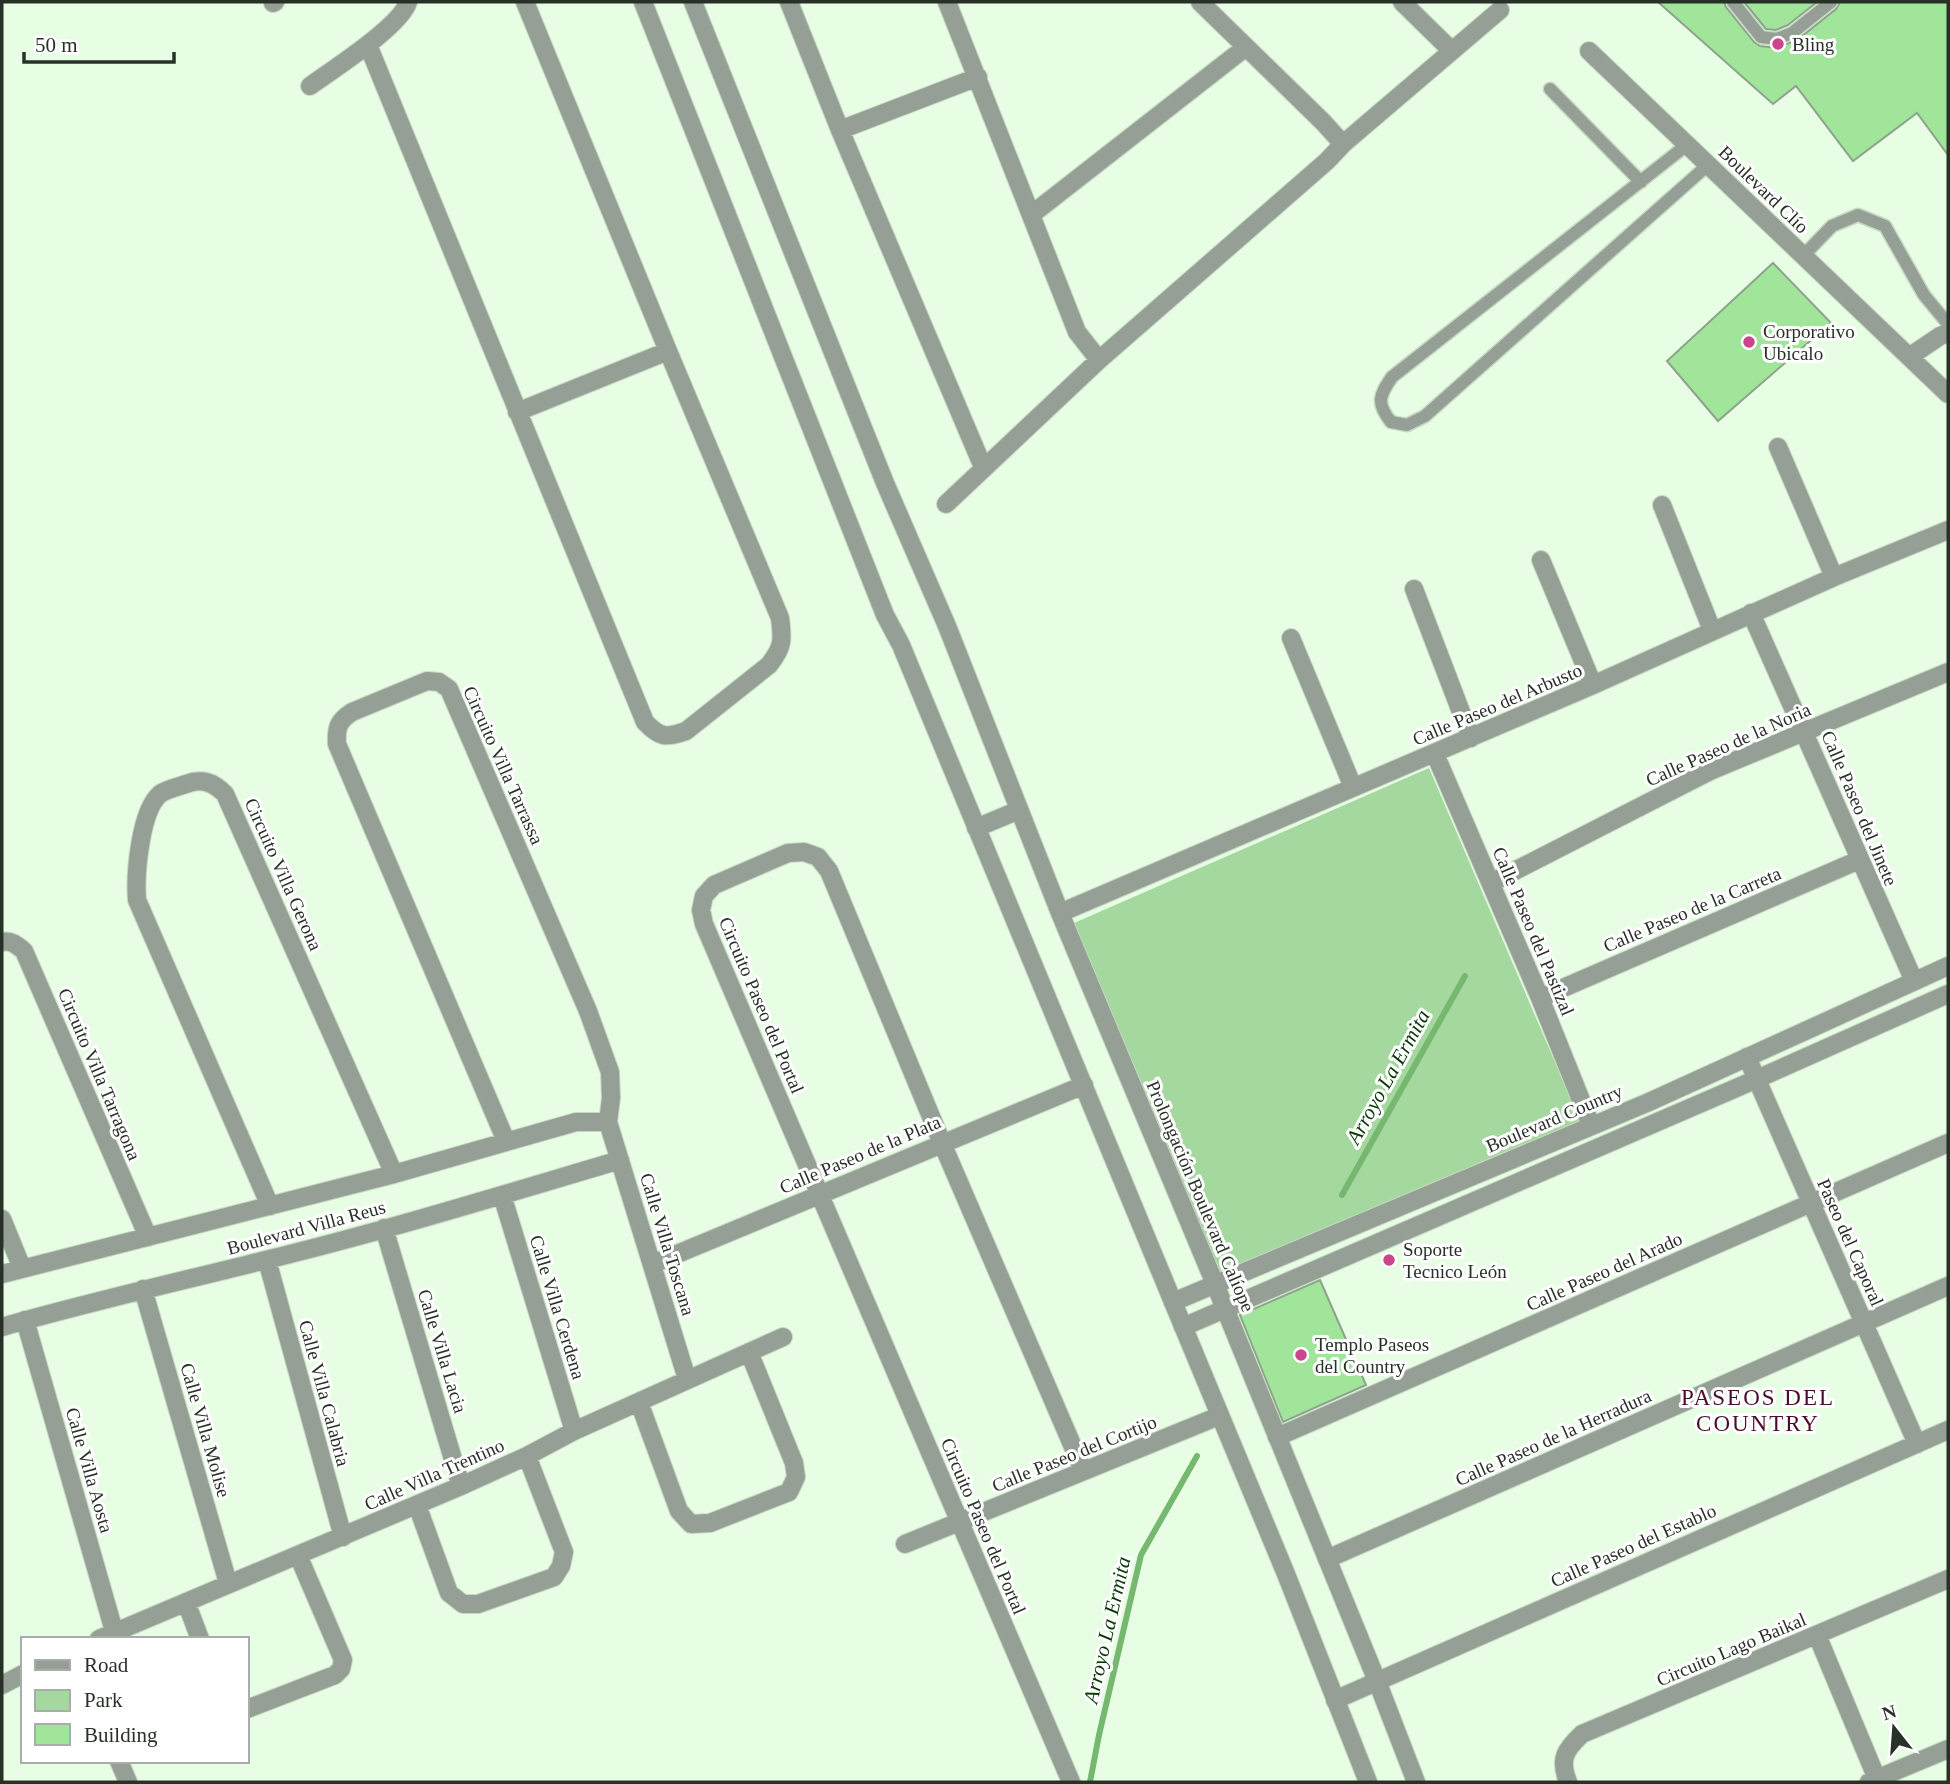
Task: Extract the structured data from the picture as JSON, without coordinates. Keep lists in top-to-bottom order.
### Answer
{
  "streets": {
    "street": [
      "Boulevard Clío",
      "Calle Paseo del Arbusto",
      "Calle Paseo de la Noria",
      "Circuito Villa Tarrassa",
      "Calle Paseo del Jinete",
      "Circuito Villa Gerona",
      "Calle Paseo de la Carreta",
      "Calle Paseo del Pastizal",
      "Circuito Paseo del Portal",
      "Circuito Villa Tarragona",
      "Boulevard Country",
      "Calle Paseo de la Plata",
      "Prolongación Boulevard Calíope",
      "Boulevard Villa Reus",
      "Paseo del Caporal",
      "Calle Villa Toscana",
      "Calle Paseo del Arado",
      "Calle Villa Cerdena",
      "Calle Villa Lacia",
      "Calle Villa Calabria",
      "Calle Villa Molise",
      "Calle Paseo de la Herradura",
      "Calle Paseo del Cortijo",
      "Calle Villa Aosta",
      "Calle Villa Trentino",
      "Calle Paseo del Establo",
      "Circuito Lago Baikal"
    ]
  },
  "crossings": [
    ["Calle Paseo del Arbusto", "Calle Paseo del Jinete"],
    ["Calle Paseo del Arbusto", "Calle Paseo del Pastizal"],
    ["Calle Paseo del Arbusto", "Prolongación Boulevard Calíope"],
    ["Calle Paseo de la Noria", "Calle Paseo del Jinete"],
    ["Calle Paseo de la Noria", "Calle Paseo del Pastizal"],
    ["Circuito Villa Tarrassa", "Boulevard Villa Reus"],
    ["Circuito Villa Tarrassa", "Calle Villa Toscana"],
    ["Calle Paseo del Jinete", "Calle Paseo de la Carreta"],
    ["Calle Paseo del Jinete", "Boulevard Country"],
    ["Circuito Villa Gerona", "Boulevard Villa Reus"],
    ["Calle Paseo de la Carreta", "Calle Paseo del Pastizal"],
    ["Calle Paseo del Pastizal", "Boulevard Country"],
    ["Circuito Paseo del Portal", "Calle Paseo de la Plata"],
    ["Circuito Paseo del Portal", "Calle Paseo del Cortijo"],
    ["Circuito Villa Tarragona", "Boulevard Villa Reus"],
    ["Boulevard Country", "Prolongación Boulevard Calíope"],
    ["Boulevard Country", "Paseo del Caporal"],
    ["Calle Paseo de la Plata", "Calle Villa Toscana"],
    ["Prolongación Boulevard Calíope", "Calle Paseo del Arado"],
    ["Prolongación Boulevard Calíope", "Calle Paseo de la Herradura"],
    ["Prolongación Boulevard Calíope", "Calle Paseo del Establo"],
    ["Boulevard Villa Reus", "Calle Villa Toscana"],
    ["Boulevard Villa Reus", "Calle Villa Cerdena"],
    ["Boulevard Villa Reus", "Calle Villa Lacia"],
    ["Boulevard Villa Reus", "Calle Villa Calabria"],
    ["Boulevard Villa Reus", "Calle Villa Molise"],
    ["Boulevard Villa Reus", "Calle Villa Aosta"],
    ["Paseo del Caporal", "Calle Paseo del Arado"],
    ["Paseo del Caporal", "Calle Paseo de la Herradura"],
    ["Paseo del Caporal", "Calle Paseo del Establo"],
    ["Calle Villa Toscana", "Calle Villa Trentino"],
    ["Calle Villa Cerdena", "Calle Villa Trentino"],
    ["Calle Villa Lacia", "Calle Villa Trentino"],
    ["Calle Villa Calabria", "Calle Villa Trentino"],
    ["Calle Villa Molise", "Calle Villa Trentino"],
    ["Calle Villa Aosta", "Calle Villa Trentino"]
  ],
  "districts": ["PASEOS DEL COUNTRY"],
  "water": ["Arroyo La Ermita"],
  "places": [
    "Bling",
    "Corporativo Ubicalo",
    "Soporte Tecnico León",
    "Templo Paseos del Country"
  ],
  "legend": ["Road", "Park", "Building"],
  "scale_bar": "50 m",
  "north": "top"
}
